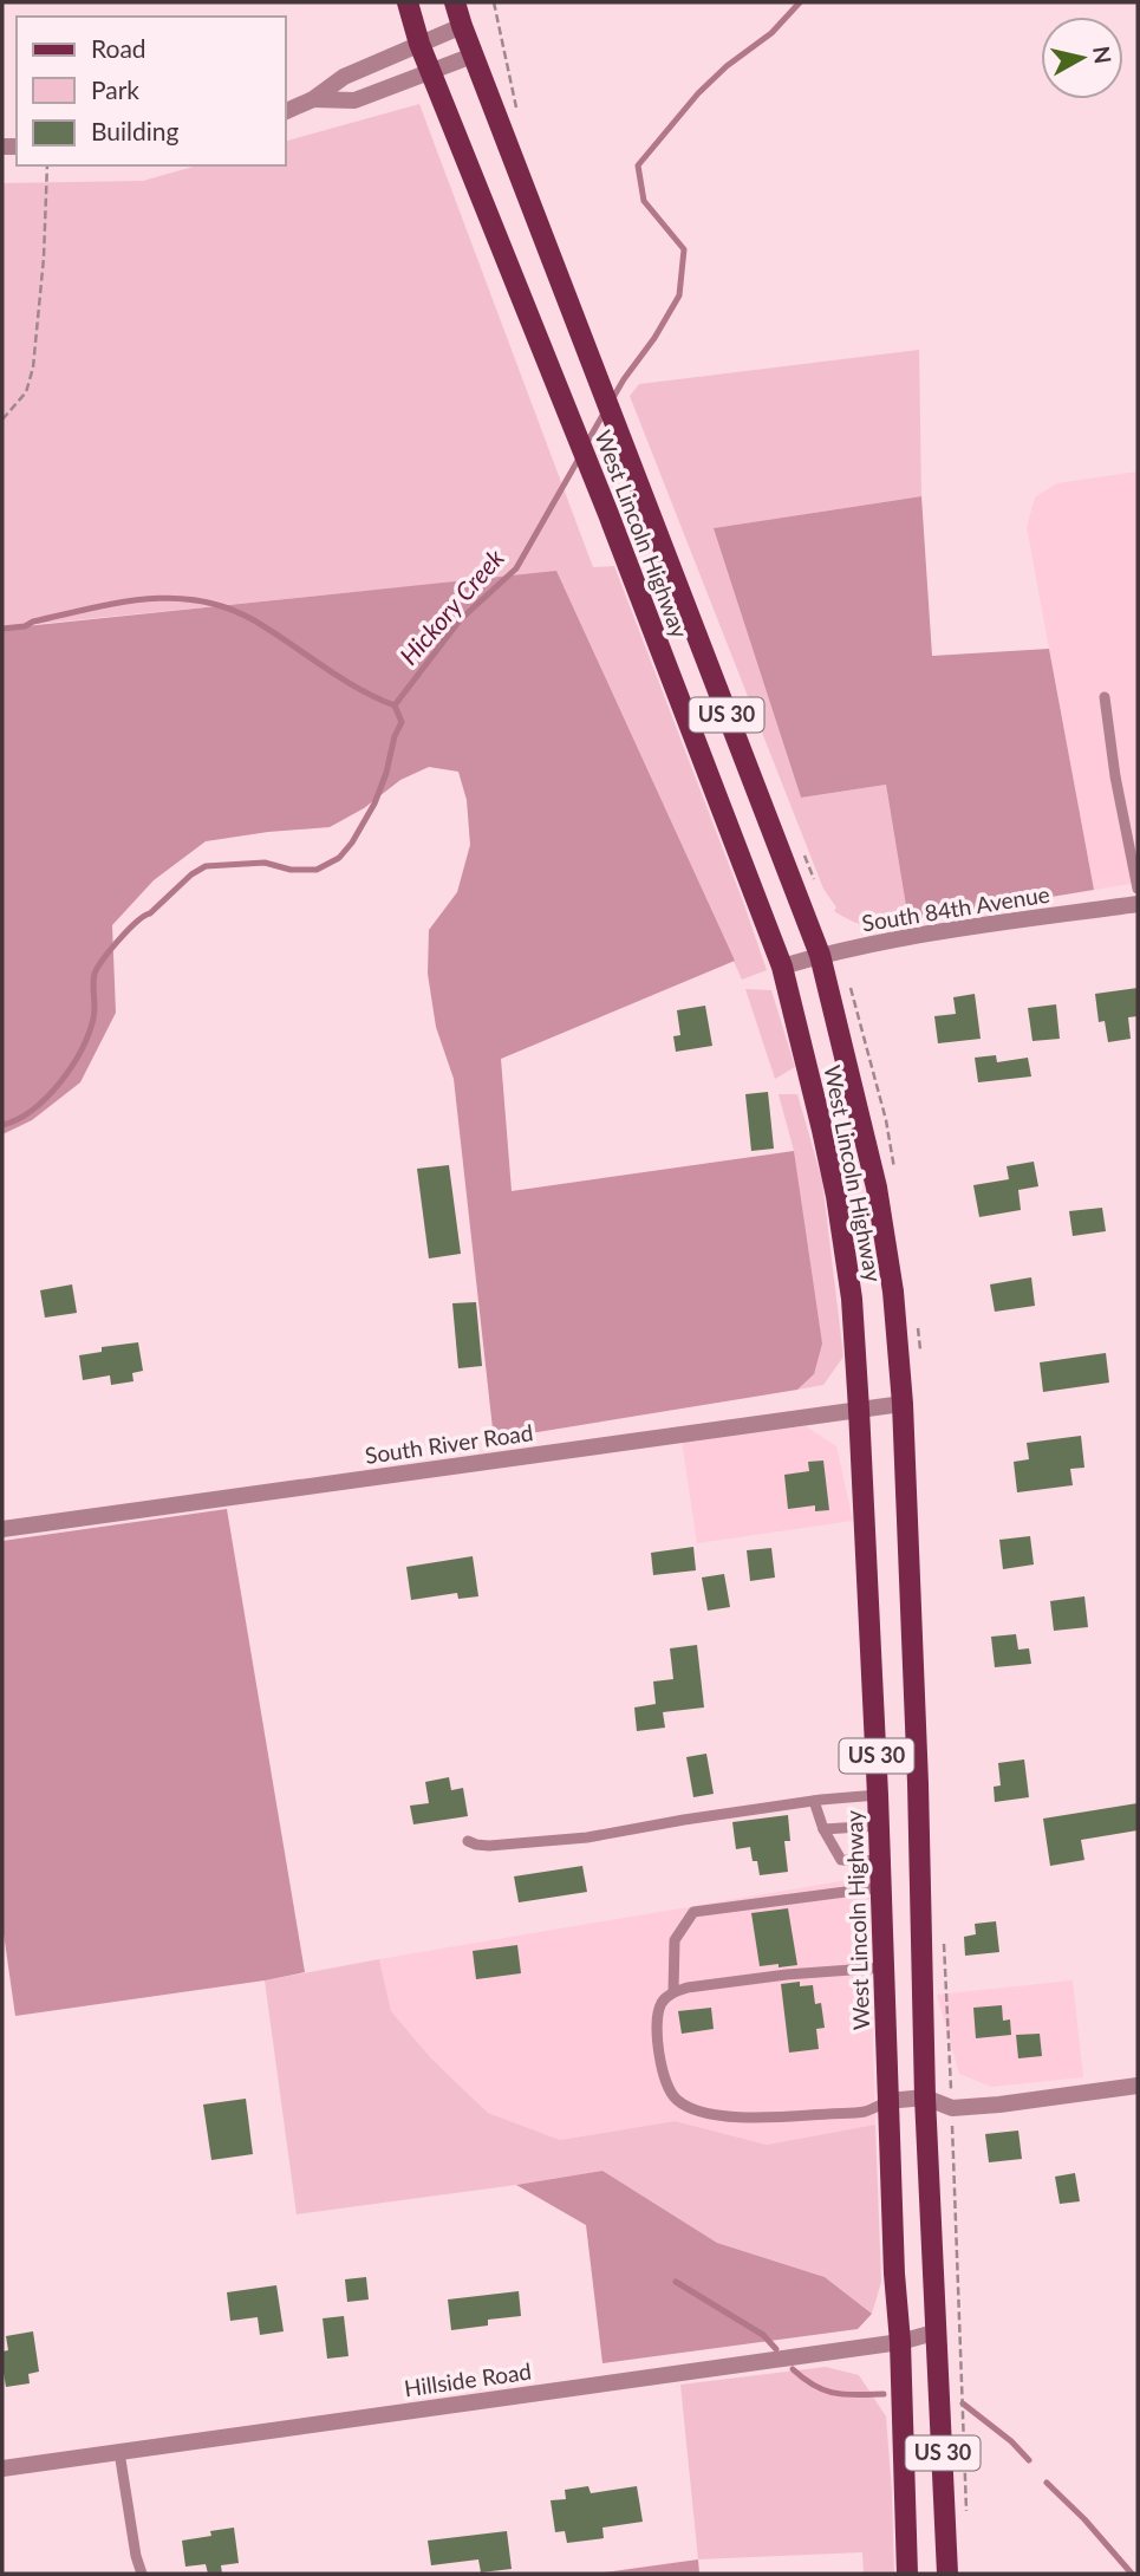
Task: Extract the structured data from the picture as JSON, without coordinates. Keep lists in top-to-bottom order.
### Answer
{
  "streets": {
    "main road": ["West Lincoln Highway", "US 30"],
    "street": ["South 84th Avenue", "South River Road", "Hillside Road"]
  },
  "crossings": [
    ["West Lincoln Highway", "South 84th Avenue"],
    ["West Lincoln Highway", "South River Road"],
    ["West Lincoln Highway", "Hillside Road"]
  ],
  "water": ["Hickory Creek"],
  "legend": ["Road", "Park", "Building"],
  "north": "right"
}
